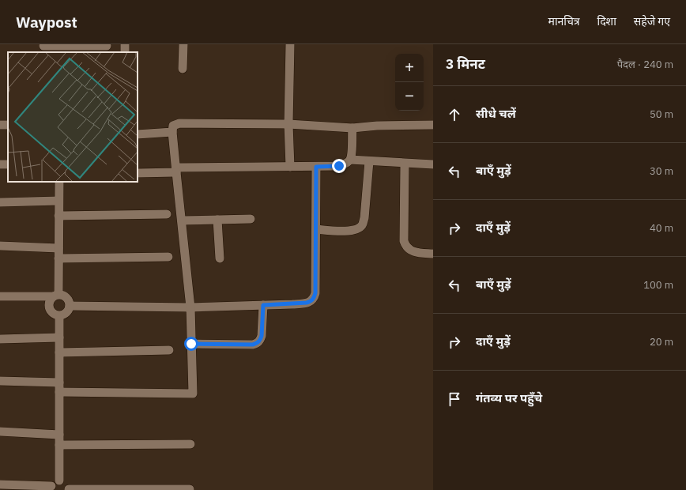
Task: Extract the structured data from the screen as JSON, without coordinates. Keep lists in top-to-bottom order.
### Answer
{
  "page": {
    "header": "Waypost",
    "nav": ["मानचित्र", "दिशा", "सहेजे गए"],
    "heading": ["3 मिनट", "पैदल · 240 m"],
    "map_buttons": ["+", "−"],
    "list": [
      ["सीधे चलें", "50 m"],
      ["बाएँ मुड़ें", "30 m"],
      ["दाएँ मुड़ें", "40 m"],
      ["बाएँ मुड़ें", "100 m"],
      ["दाएँ मुड़ें", "20 m"],
      "गंतव्य पर पहुँचे"
    ]
  }
}
